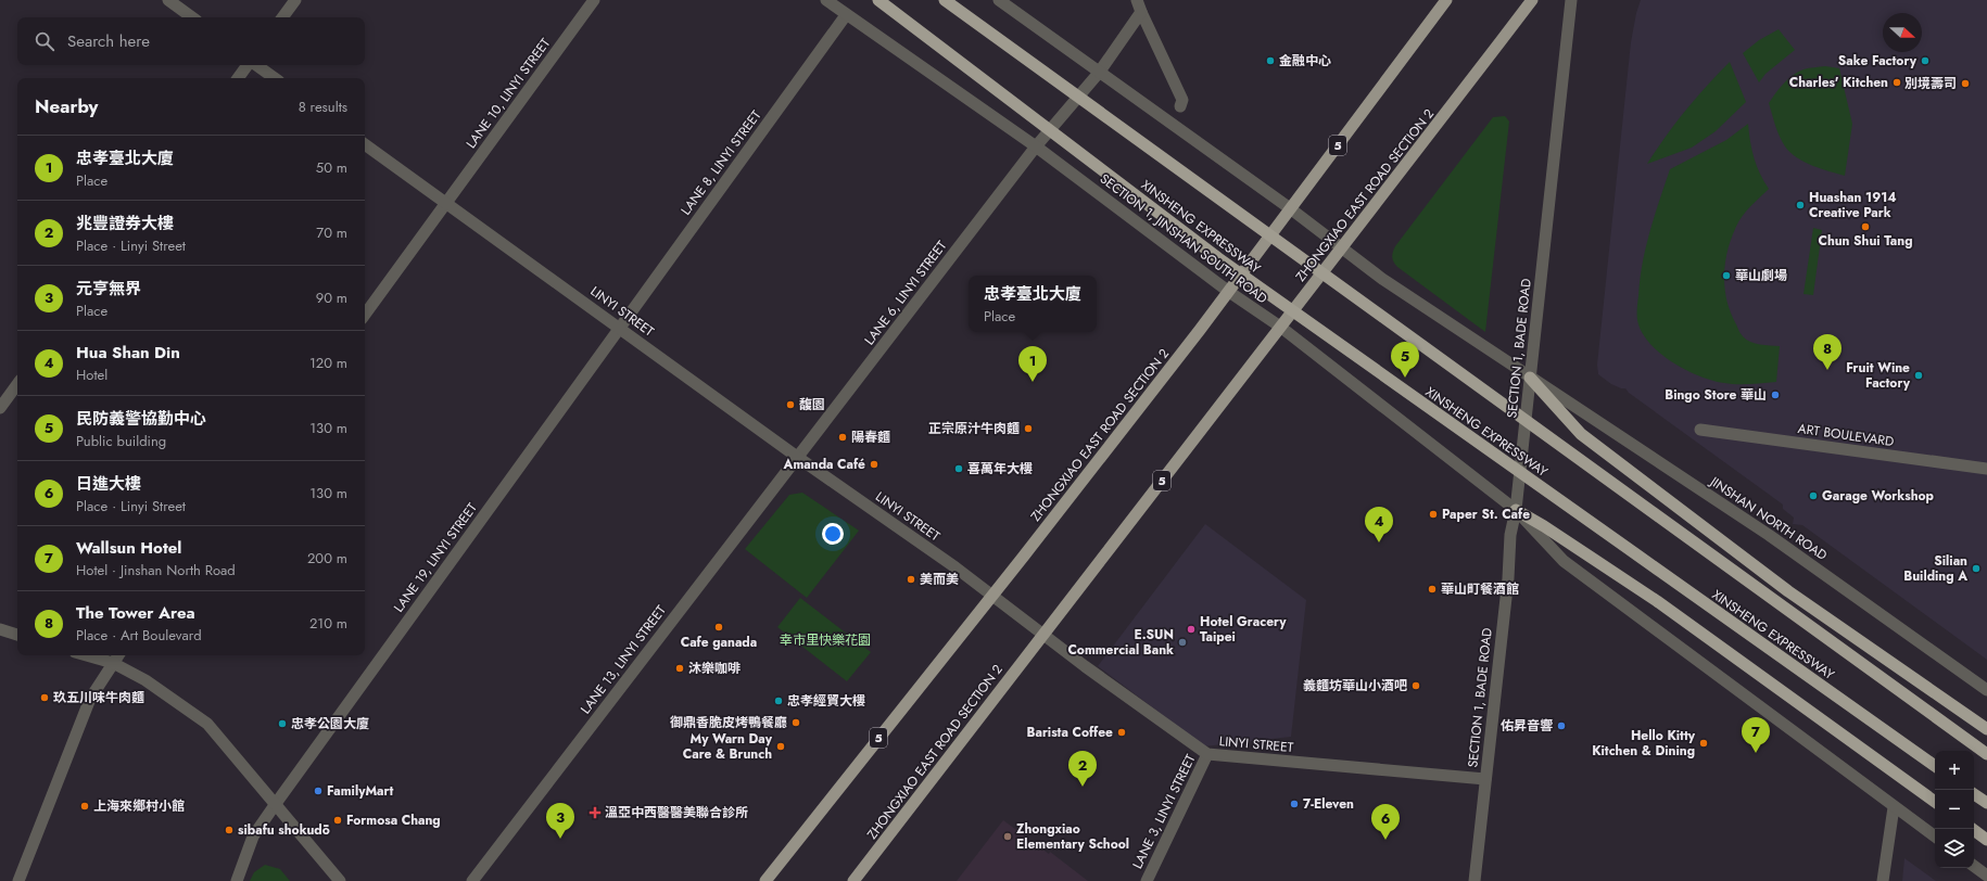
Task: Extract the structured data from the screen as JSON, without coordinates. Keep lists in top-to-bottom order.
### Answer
{
  "streets": {
    "highway": ["XINSHENG EXPRESSWAY"],
    "main road": ["5", "ZHONGXIAO EAST ROAD SECTION 2"],
    "street": [
      "LANE 10, LINYI STREET",
      "LANE 8, LINYI STREET",
      "SECTION 1, JINSHAN SOUTH ROAD",
      "LANE 6, LINYI STREET",
      "LINYI STREET",
      "SECTION 1, BADE ROAD",
      "ART BOULEVARD",
      "JINSHAN NORTH ROAD",
      "LANE 19, LINYI STREET",
      "LANE 13, LINYI STREET",
      "LANE 3, LINYI STREET"
    ]
  },
  "crossings": [
    ["LANE 10, LINYI STREET", "LINYI STREET"],
    ["LANE 8, LINYI STREET", "SECTION 1, JINSHAN SOUTH ROAD"],
    ["LANE 8, LINYI STREET", "LINYI STREET"],
    ["LANE 8, LINYI STREET", "LANE 19, LINYI STREET"],
    ["ZHONGXIAO EAST ROAD SECTION 2", "SECTION 1, JINSHAN SOUTH ROAD"],
    ["ZHONGXIAO EAST ROAD SECTION 2", "LINYI STREET"],
    ["SECTION 1, JINSHAN SOUTH ROAD", "LANE 6, LINYI STREET"],
    ["SECTION 1, JINSHAN SOUTH ROAD", "SECTION 1, BADE ROAD"],
    ["LANE 6, LINYI STREET", "LINYI STREET"],
    ["LANE 6, LINYI STREET", "LANE 13, LINYI STREET"],
    ["LINYI STREET", "SECTION 1, BADE ROAD"],
    ["LINYI STREET", "LANE 19, LINYI STREET"],
    ["LINYI STREET", "LANE 13, LINYI STREET"],
    ["LINYI STREET", "LANE 3, LINYI STREET"],
    ["SECTION 1, BADE ROAD", "JINSHAN NORTH ROAD"]
  ],
  "parks": ["幸市里快樂花園"],
  "places": {
    "other": [
      "金融中心",
      "Sake Factory",
      "Charles' Kitchen",
      "別境壽司",
      "Huashan 1914 Creative Park",
      "Chun Shui Tang",
      "華山劇場",
      "Fruit Wine Factory",
      "Bingo Store 華山",
      "馥園",
      "正宗原汁牛肉麵",
      "陽春麵",
      "Amanda Café",
      "喜萬年大樓",
      "Garage Workshop",
      "Paper St. Cafe",
      "Silian Building A",
      "美而美",
      "華山町餐酒館",
      "Cafe ganada",
      "Hotel Gracery Taipei",
      "E.SUN Commercial Bank",
      "沐樂咖啡",
      "義麵坊華山小酒吧",
      "玖五川味牛肉麵",
      "忠孝經貿大樓",
      "御鼎香脆皮烤鴨餐廳",
      "忠孝公園大廈",
      "佑昇音響",
      "Barista Coffee",
      "Hello Kitty Kitchen & Dining",
      "My Warn Day Care & Brunch",
      "FamilyMart",
      "7-Eleven",
      "上海來鄉村小館",
      "Formosa Chang",
      "sibafu shokudō",
      "Zhongxiao Elementary School"
    ],
    "health": ["溫亞中西醫醫美聯合診所"]
  },
  "north": "right",
  "page": {
    "search": "Search here",
    "heading": ["Nearby", "8 results"],
    "list": [
      {
        "mark": "1",
        "name": "忠孝臺北大廈",
        "note": "Place",
        "value": "50 m"
      },
      {
        "mark": "2",
        "name": "兆豐證券大樓",
        "note": "Place · Linyi Street",
        "value": "70 m"
      },
      {
        "mark": "3",
        "name": "元亨無界",
        "note": "Place",
        "value": "90 m"
      },
      {
        "mark": "4",
        "name": "Hua Shan Din",
        "note": "Hotel",
        "value": "120 m"
      },
      {
        "mark": "5",
        "name": "民防義警協勤中心",
        "note": "Public building",
        "value": "130 m"
      },
      {
        "mark": "6",
        "name": "日進大樓",
        "note": "Place · Linyi Street",
        "value": "130 m"
      },
      {
        "mark": "7",
        "name": "Wallsun Hotel",
        "note": "Hotel · Jinshan North Road",
        "value": "200 m"
      },
      {
        "mark": "8",
        "name": "The Tower Area",
        "note": "Place · Art Boulevard",
        "value": "210 m"
      }
    ],
    "popup": ["忠孝臺北大廈", "Place"],
    "pins": [
      "8",
      "5",
      "1",
      "4",
      "7",
      "2",
      "3",
      "6"
    ],
    "map_buttons": ["+", "−"]
  }
}
